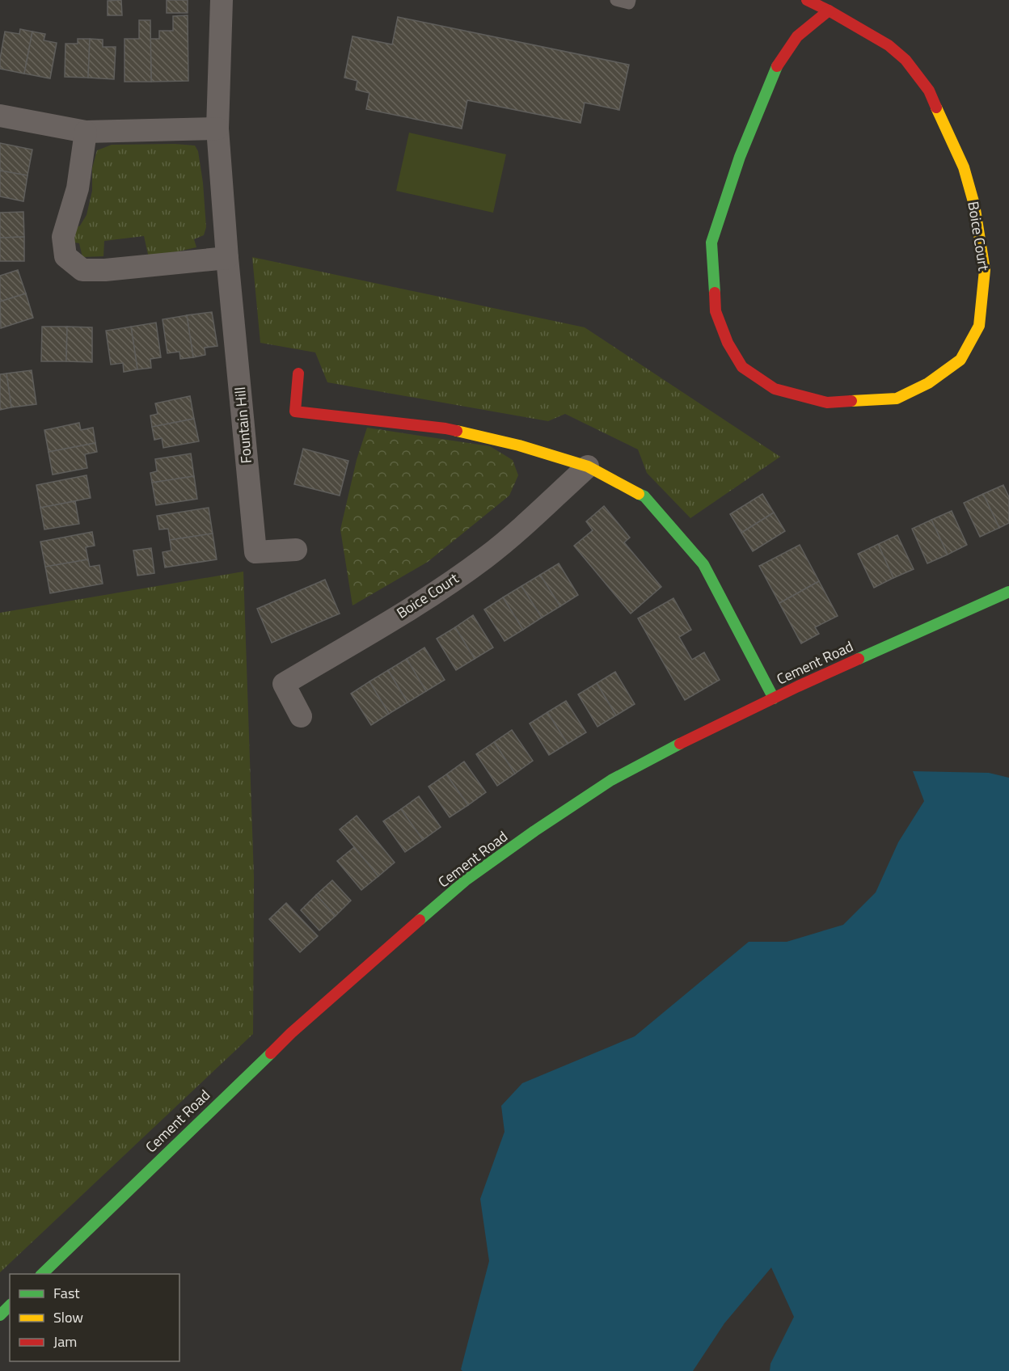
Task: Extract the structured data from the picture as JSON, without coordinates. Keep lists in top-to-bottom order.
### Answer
{
  "streets": {
    "street": ["Boice Court", "Fountain Hill", "Cement Road"]
  },
  "legend": ["Fast", "Slow", "Jam"]
}
